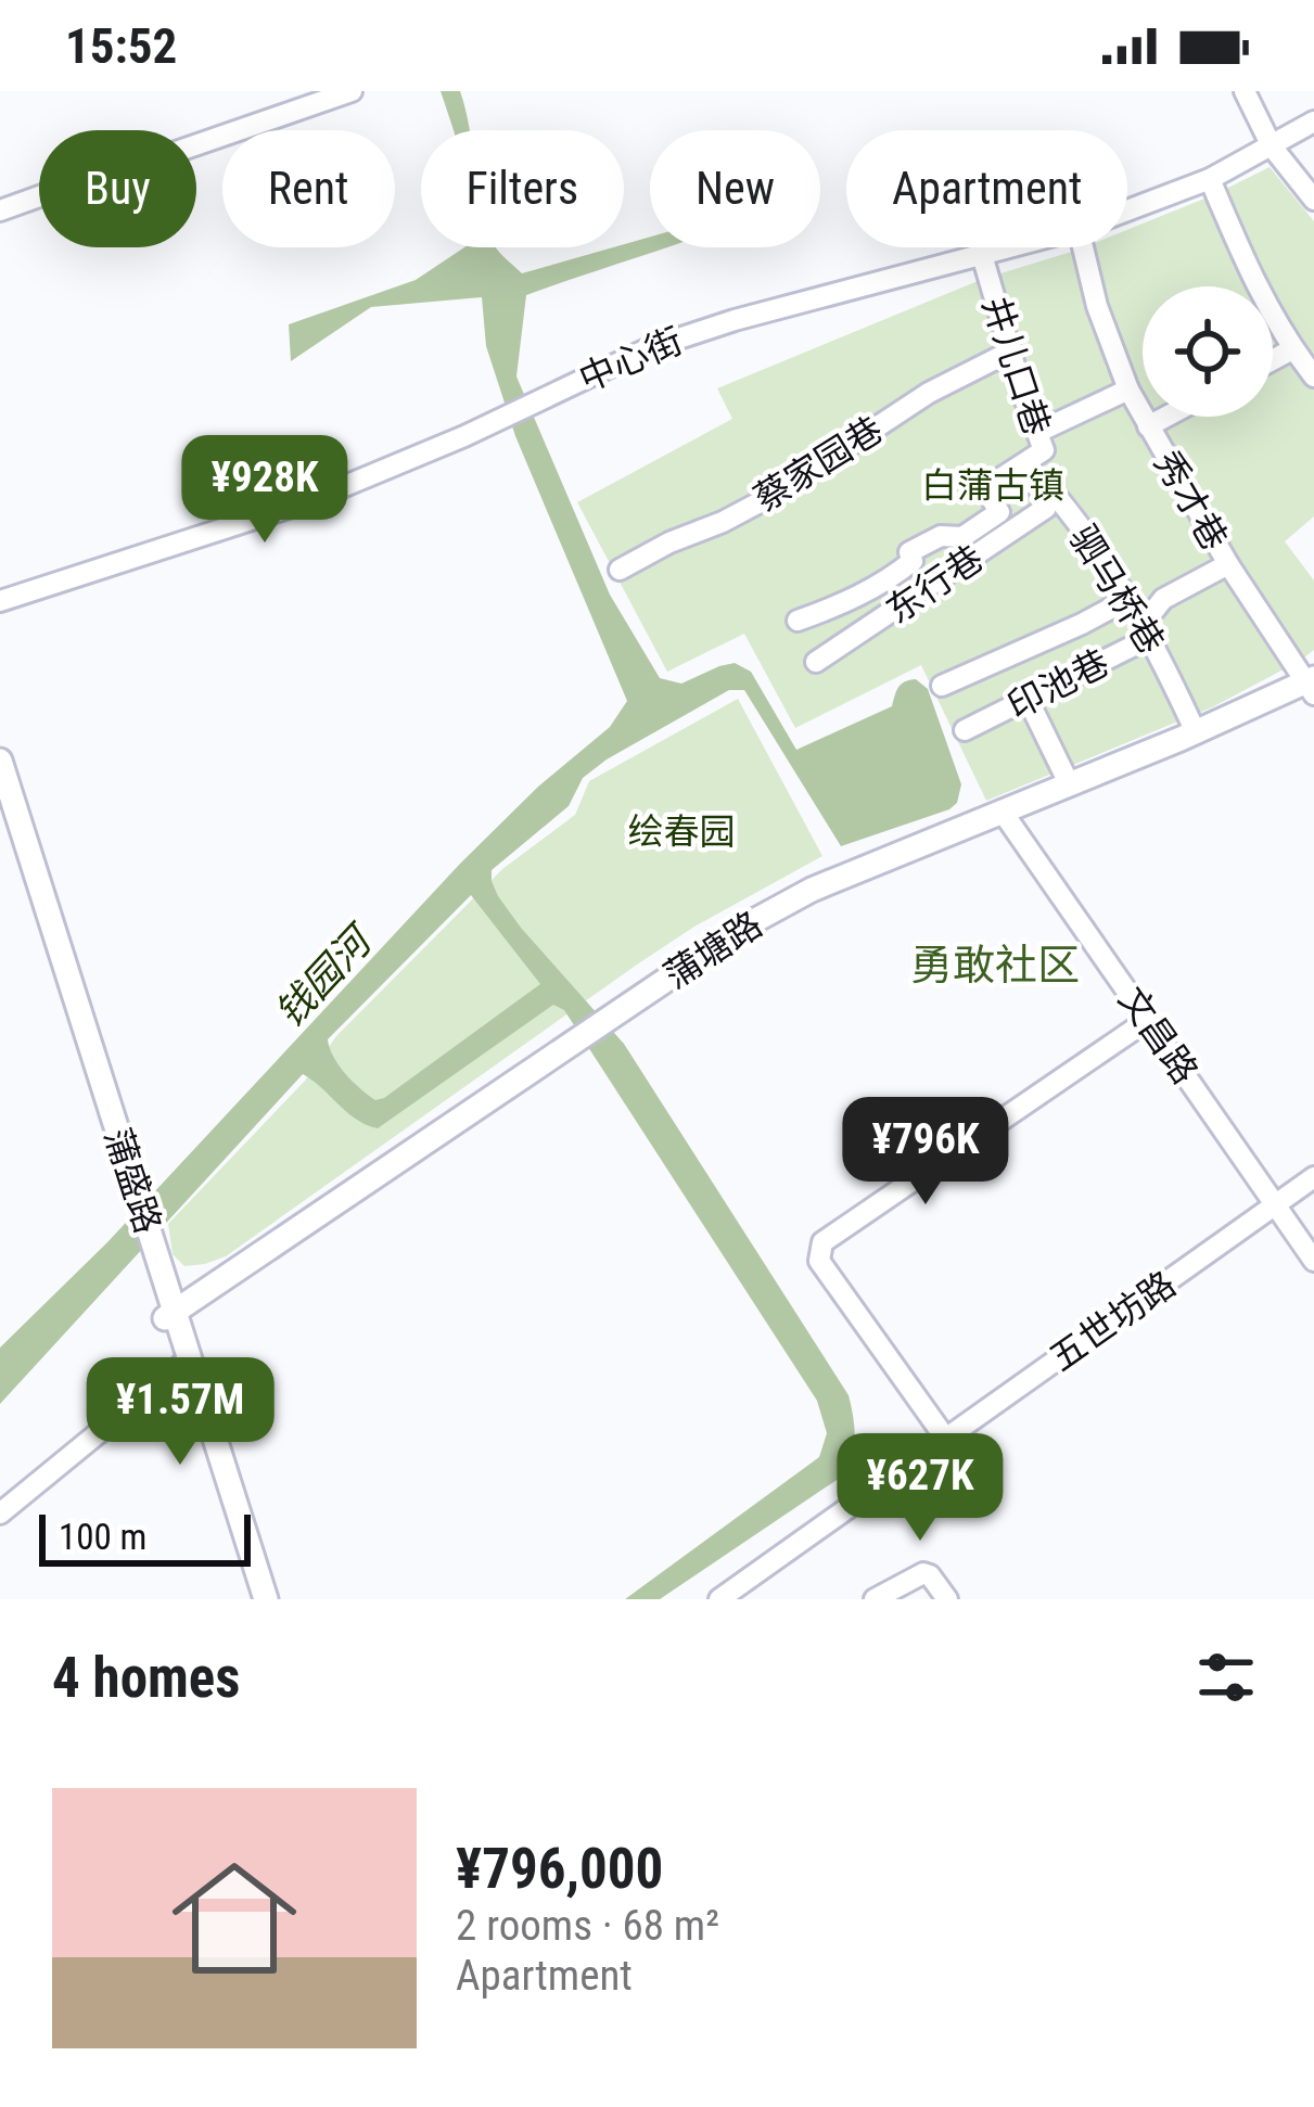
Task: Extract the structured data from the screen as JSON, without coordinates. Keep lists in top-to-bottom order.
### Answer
{
  "streets": {
    "main road": ["蒲塘路", "蒲盛路"],
    "street": [
      "中心街",
      "井儿口巷",
      "蔡家园巷",
      "秀才巷",
      "东行巷",
      "驷马桥巷",
      "印池巷",
      "文昌路",
      "五世坊路"
    ]
  },
  "crossings": [
    ["中心街", "井儿口巷"],
    ["井儿口巷", "蔡家园巷"],
    ["井儿口巷", "驷马桥巷"],
    ["秀才巷", "印池巷"],
    ["秀才巷", "蒲塘路"],
    ["东行巷", "驷马桥巷"],
    ["驷马桥巷", "印池巷"],
    ["驷马桥巷", "蒲塘路"],
    ["蒲塘路", "文昌路"],
    ["蒲塘路", "蒲盛路"],
    ["文昌路", "五世坊路"]
  ],
  "districts": ["勇敢社区"],
  "water": ["钱园河"],
  "parks": ["白蒲古镇", "绘春园"],
  "scale_bar": "100 m",
  "page": {
    "status": "15:52",
    "chip": [
      "Buy",
      "Rent",
      "Filters",
      "New",
      "Apartment"
    ],
    "price": [
      "¥928K",
      "¥796K",
      "¥1.57M",
      "¥627K"
    ],
    "scale": "100 m",
    "heading": "4 homes",
    "list": [
      {
        "name": "¥796,000",
        "note": "2 rooms · 68 m² · Apartment"
      }
    ]
  }
}
